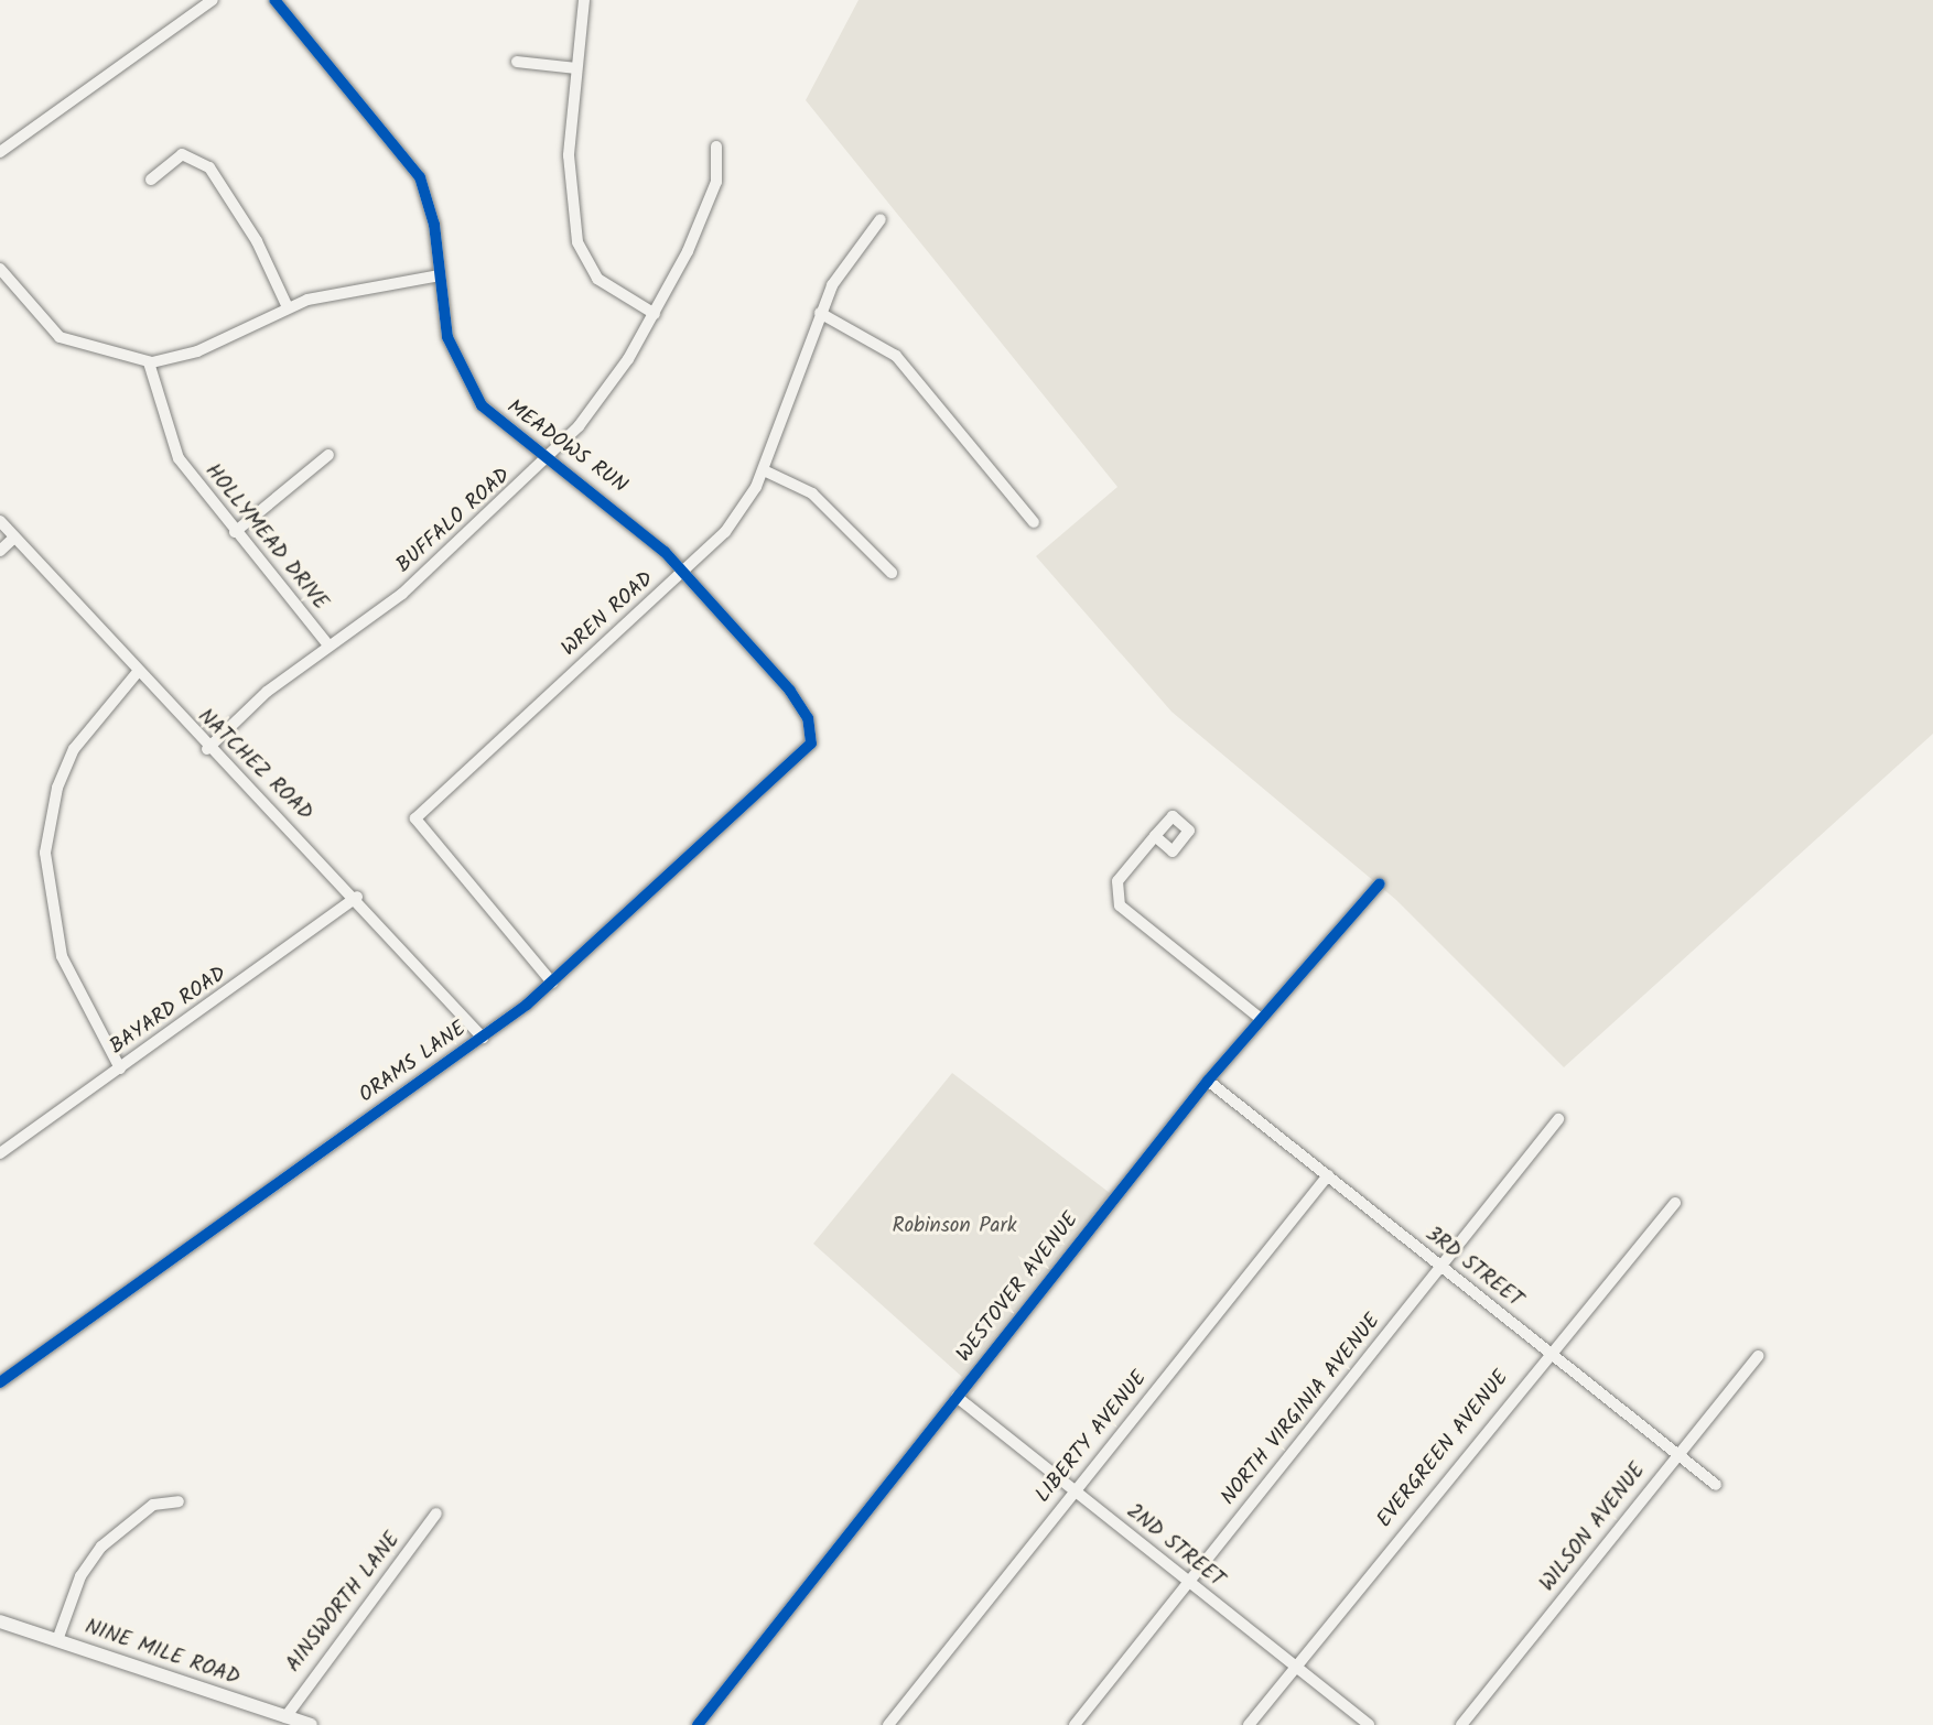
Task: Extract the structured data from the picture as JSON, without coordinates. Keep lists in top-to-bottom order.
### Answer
{
  "streets": {
    "main road": ["NINE MILE ROAD"],
    "street": [
      "MEADOWS RUN",
      "BUFFALO ROAD",
      "HOLLYMEAD DRIVE",
      "WREN ROAD",
      "NATCHEZ ROAD",
      "BAYARD ROAD",
      "ORAMS LANE",
      "3RD STREET",
      "WESTOVER AVENUE",
      "NORTH VIRGINIA AVENUE",
      "LIBERTY AVENUE",
      "EVERGREEN AVENUE",
      "WILSON AVENUE",
      "2ND STREET",
      "AINSWORTH LANE"
    ]
  },
  "crossings": [
    ["MEADOWS RUN", "BUFFALO ROAD"],
    ["MEADOWS RUN", "WREN ROAD"],
    ["MEADOWS RUN", "ORAMS LANE"],
    ["BUFFALO ROAD", "HOLLYMEAD DRIVE"],
    ["BUFFALO ROAD", "NATCHEZ ROAD"],
    ["WREN ROAD", "ORAMS LANE"],
    ["NATCHEZ ROAD", "BAYARD ROAD"],
    ["NATCHEZ ROAD", "ORAMS LANE"],
    ["3RD STREET", "WESTOVER AVENUE"],
    ["3RD STREET", "NORTH VIRGINIA AVENUE"],
    ["3RD STREET", "LIBERTY AVENUE"],
    ["3RD STREET", "EVERGREEN AVENUE"],
    ["3RD STREET", "WILSON AVENUE"],
    ["WESTOVER AVENUE", "2ND STREET"],
    ["NORTH VIRGINIA AVENUE", "2ND STREET"],
    ["LIBERTY AVENUE", "2ND STREET"],
    ["EVERGREEN AVENUE", "2ND STREET"],
    ["AINSWORTH LANE", "NINE MILE ROAD"]
  ],
  "parks": ["Robinson Park"]
}
